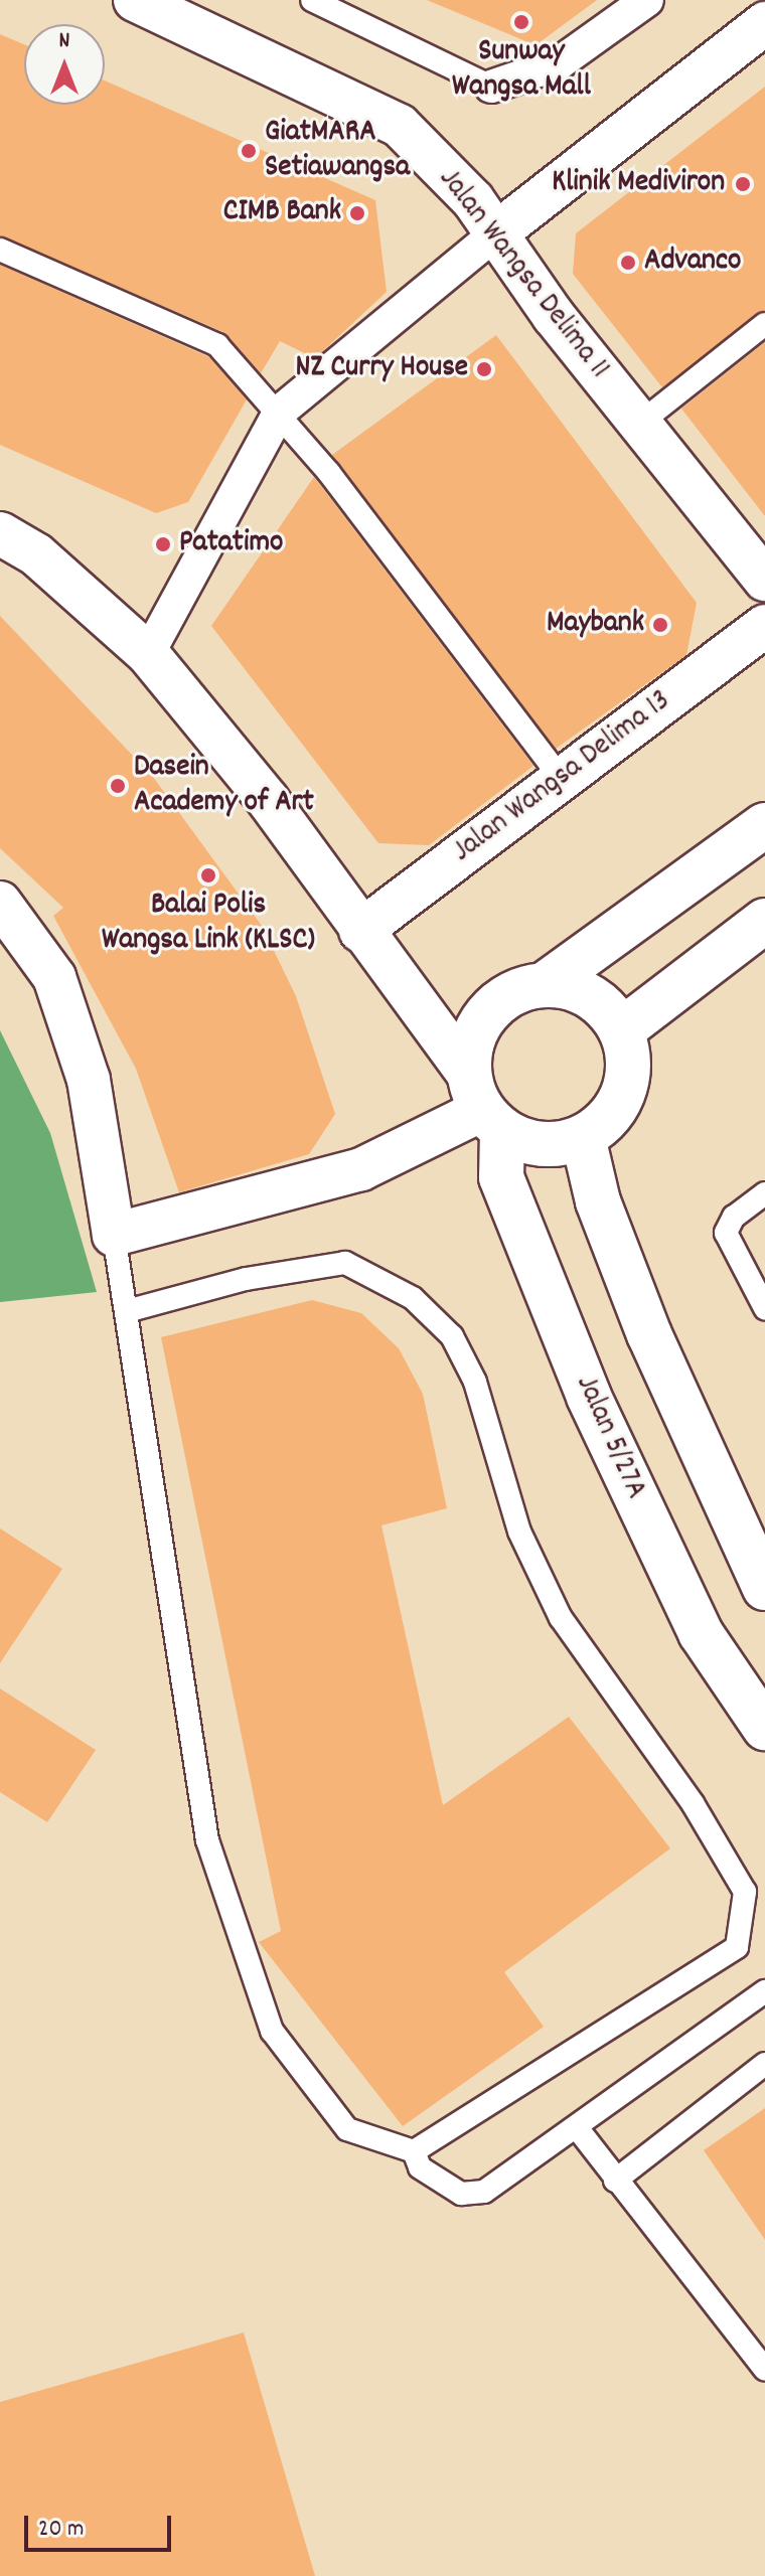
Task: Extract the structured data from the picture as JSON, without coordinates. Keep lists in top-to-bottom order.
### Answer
{
  "streets": {
    "street": ["Jalan Wangsa Delima 11", "Jalan Wangsa Delima 13", "Jalan 5/27A"]
  },
  "places": [
    "Sunway Wangsa Mall",
    "GiatMARA Setiawangsa",
    "Klinik Mediviron",
    "CIMB Bank",
    "Advanco",
    "NZ Curry House",
    "Patatimo",
    "Maybank",
    "Dasein Academy of Art",
    "Balai Polis Wangsa Link (KLSC)"
  ],
  "scale_bar": "20 m",
  "north": "top"
}
